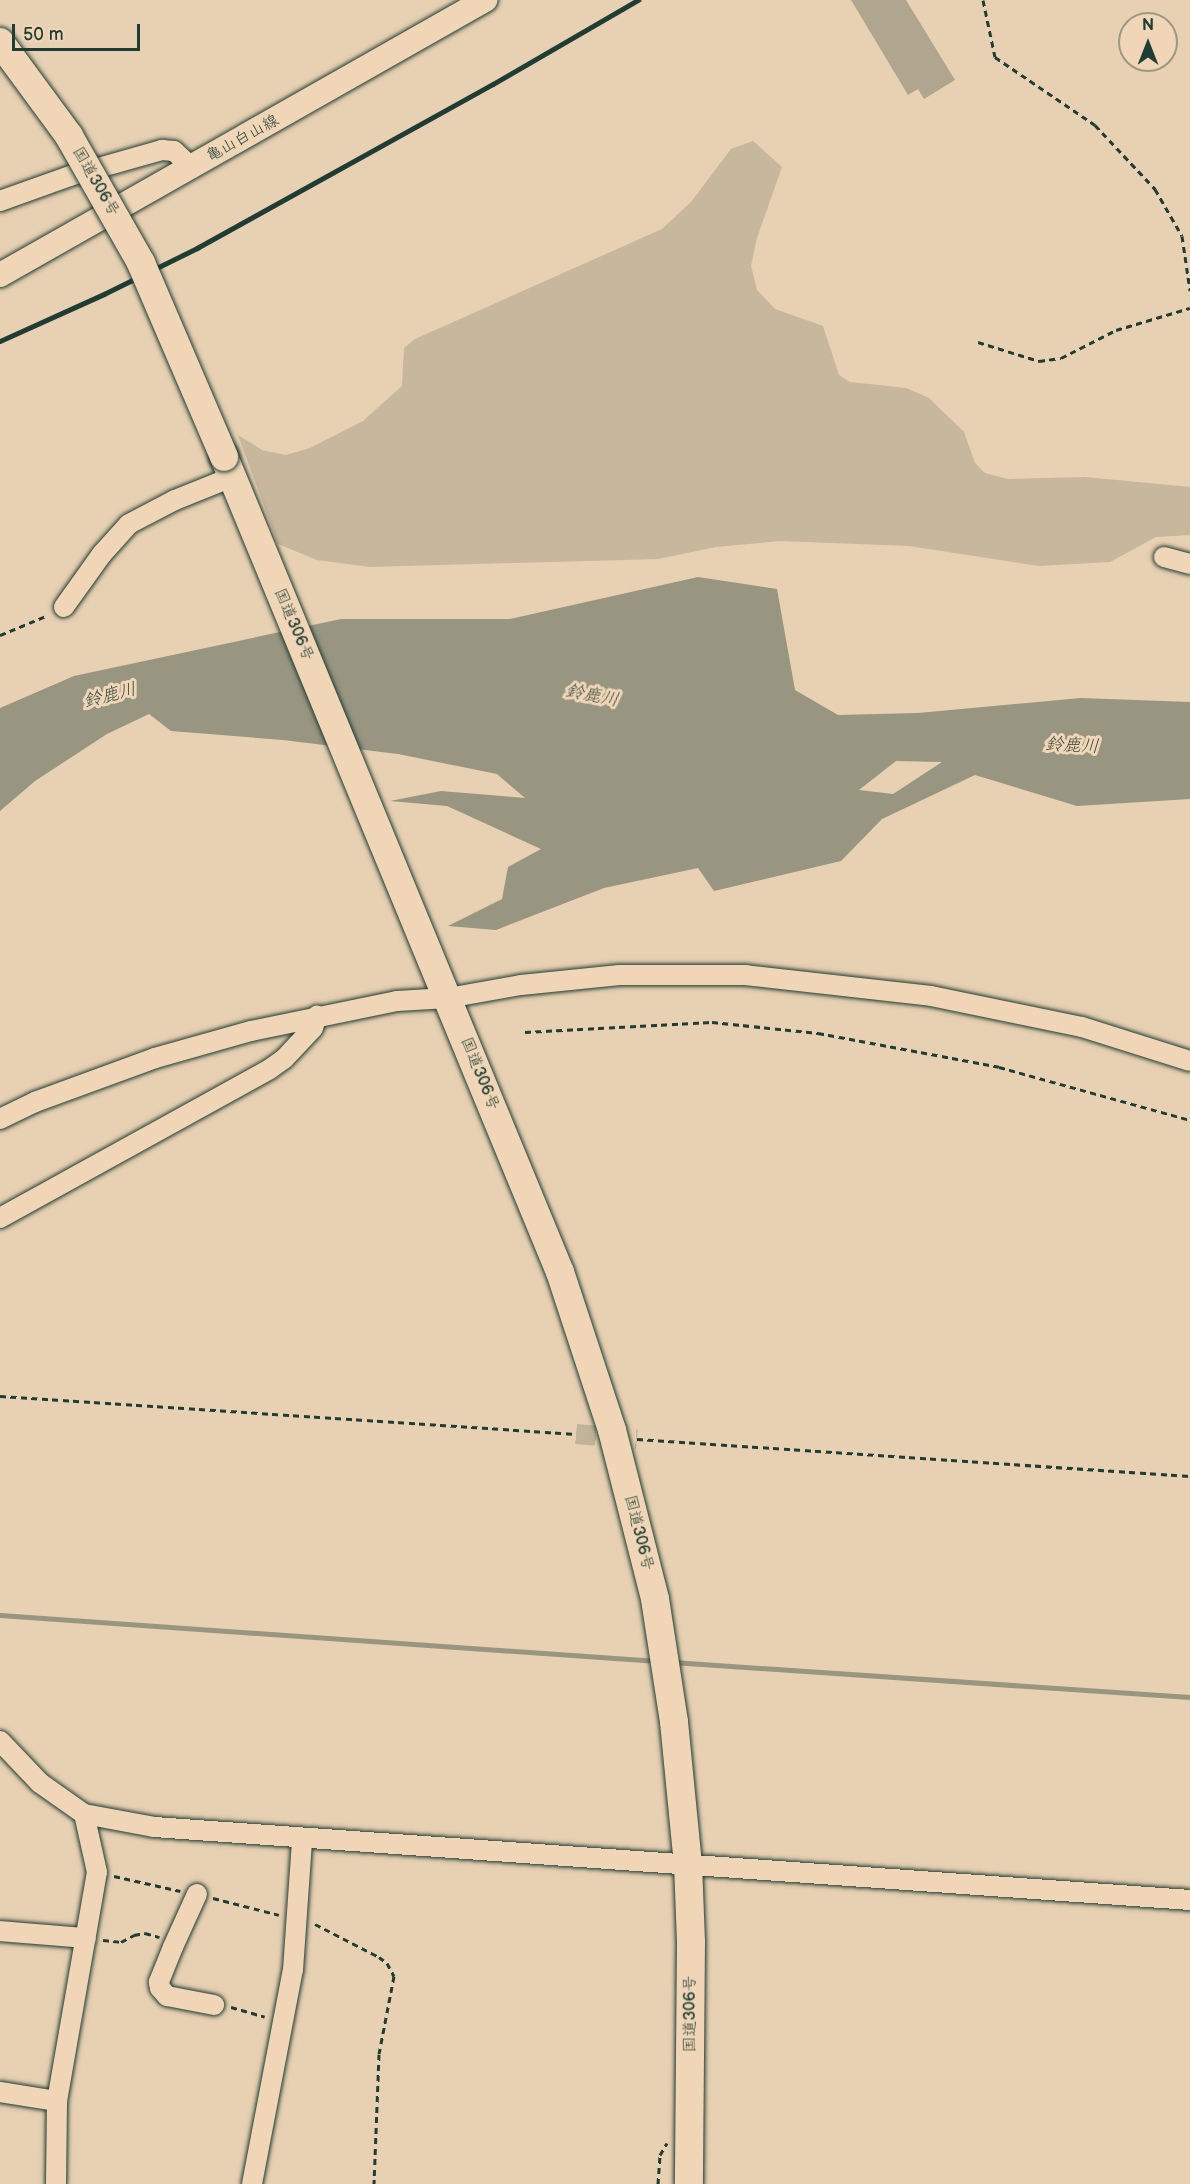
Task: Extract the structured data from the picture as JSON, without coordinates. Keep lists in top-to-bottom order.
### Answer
{
  "streets": {
    "highway": ["国道306号"],
    "main road": ["亀山白山線"]
  },
  "water": ["鈴鹿川"],
  "scale_bar": "50 m",
  "north": "top"
}
